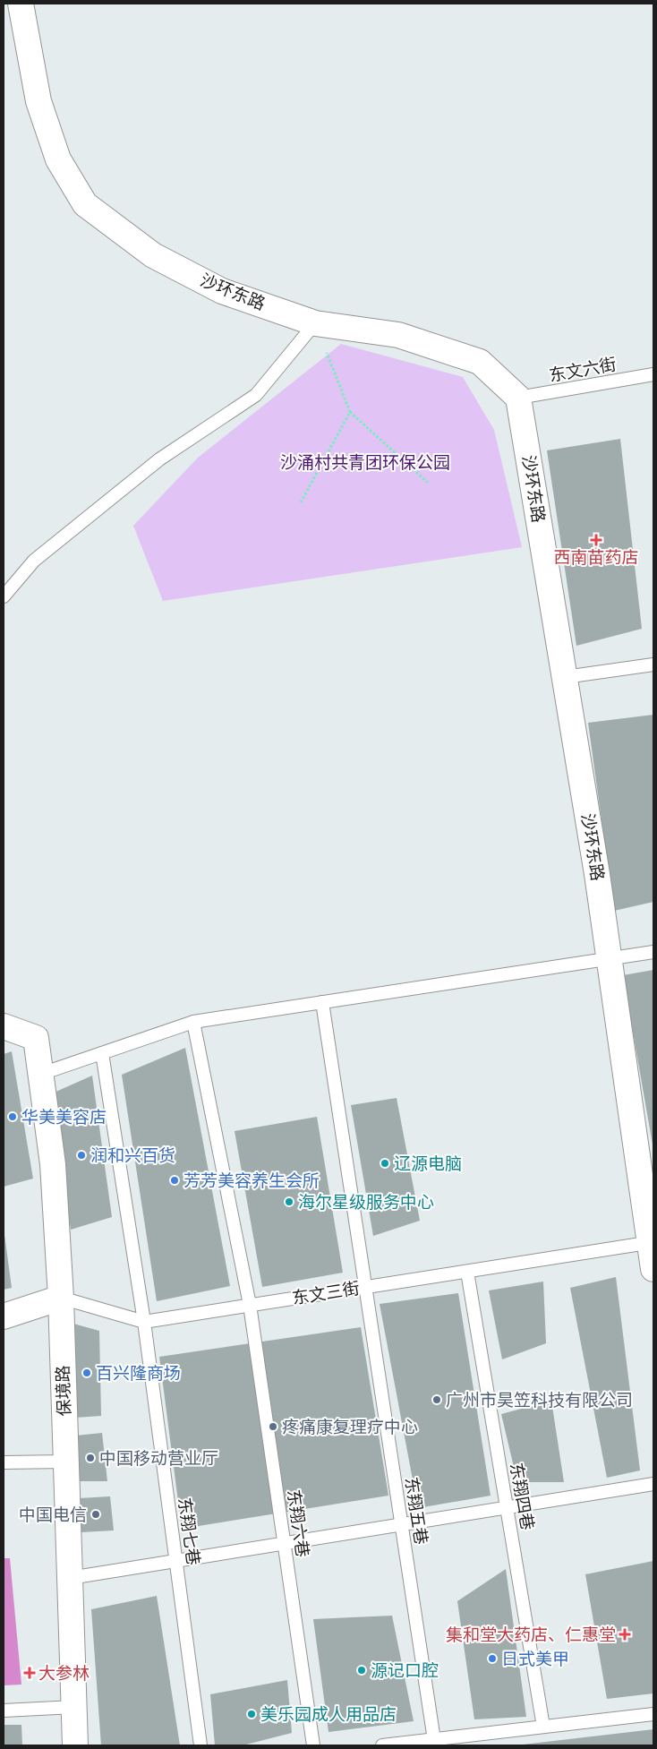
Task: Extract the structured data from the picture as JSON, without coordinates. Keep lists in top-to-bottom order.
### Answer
{
  "streets": {
    "street": ["沙环东路", "保境路"],
    "lane": [
      "东文六街",
      "东文三街",
      "东翔四巷",
      "东翔五巷",
      "东翔六巷",
      "东翔七巷"
    ]
  },
  "crossings": [
    ["沙环东路", "东文六街"],
    ["沙环东路", "东文三街"],
    ["东文三街", "保境路"],
    ["东文三街", "东翔四巷"],
    ["东文三街", "东翔五巷"],
    ["东文三街", "东翔六巷"],
    ["东文三街", "东翔七巷"]
  ],
  "parks": ["沙涌村共青团环保公园"],
  "places": {
    "health": ["西南苗药店", "集和堂大药店、仁惠堂", "大参林"],
    "other": [
      "华美美容店",
      "润和兴百货",
      "辽源电脑",
      "芳芳美容养生会所",
      "海尔星级服务中心",
      "百兴隆商场",
      "广州市昊笠科技有限公司",
      "疼痛康复理疗中心",
      "中国移动营业厅",
      "中国电信",
      "日式美甲",
      "源记口腔",
      "美乐园成人用品店"
    ]
  }
}
